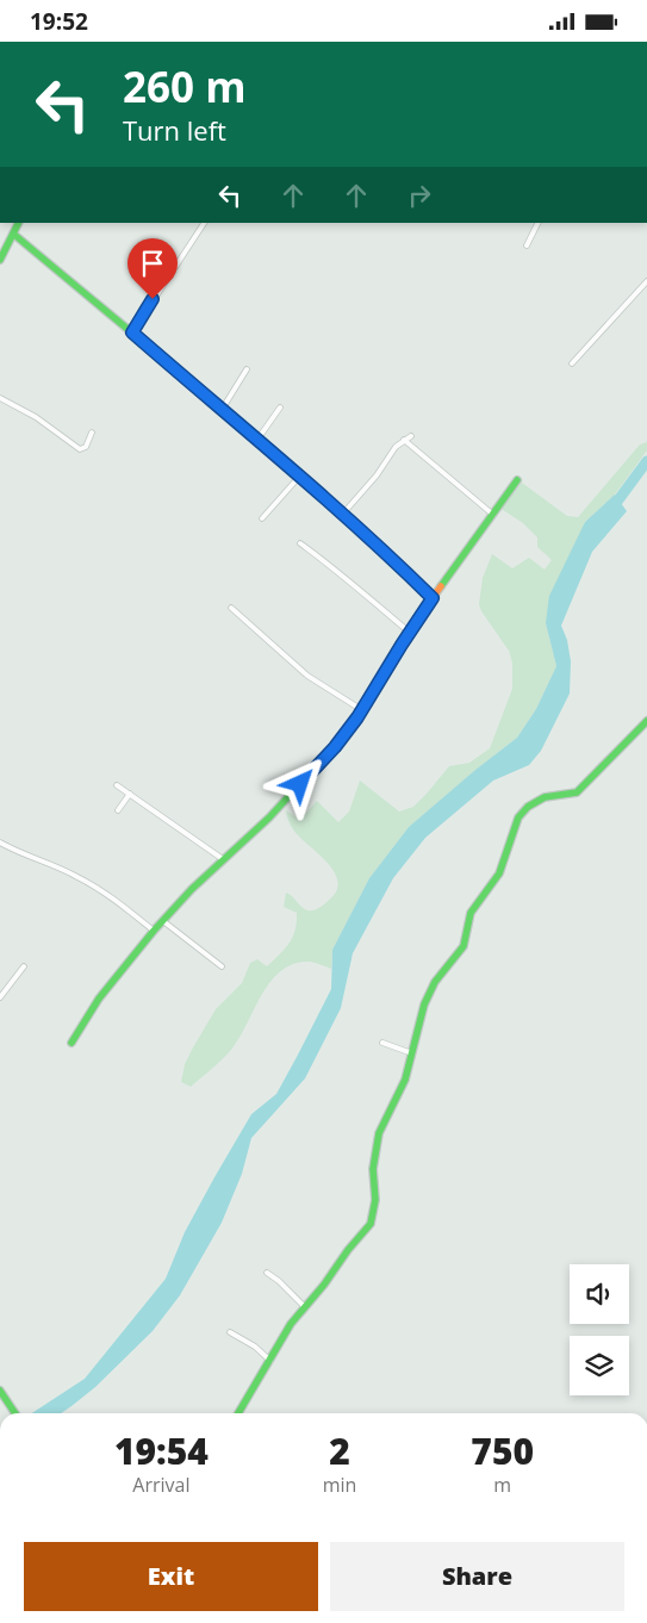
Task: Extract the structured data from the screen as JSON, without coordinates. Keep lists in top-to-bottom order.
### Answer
{
  "page": {
    "status": "19:52",
    "turn": ["260 m", "Turn left"],
    "eta": [
      "19:54",
      "Arrival",
      "2",
      "min",
      "750",
      "m"
    ],
    "buttons": ["Exit", "Share"]
  }
}
